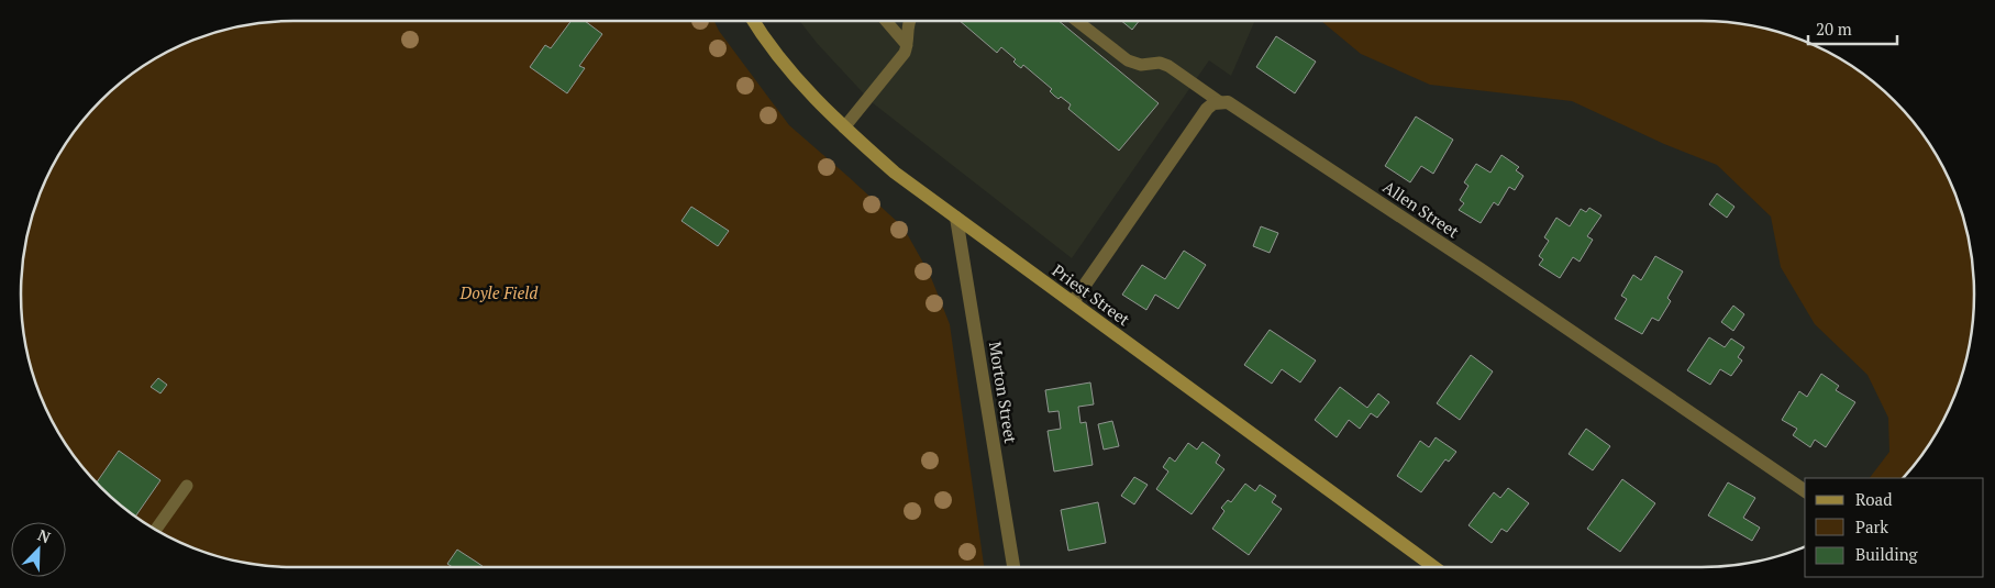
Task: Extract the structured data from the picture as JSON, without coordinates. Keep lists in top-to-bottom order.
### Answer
{
  "streets": {
    "main road": ["Priest Street"],
    "street": ["Allen Street", "Morton Street"]
  },
  "crossings": [
    ["Priest Street", "Morton Street"]
  ],
  "parks": ["Doyle Field"],
  "legend": ["Road", "Park", "Building"],
  "scale_bar": "20 m",
  "north": "top right"
}
